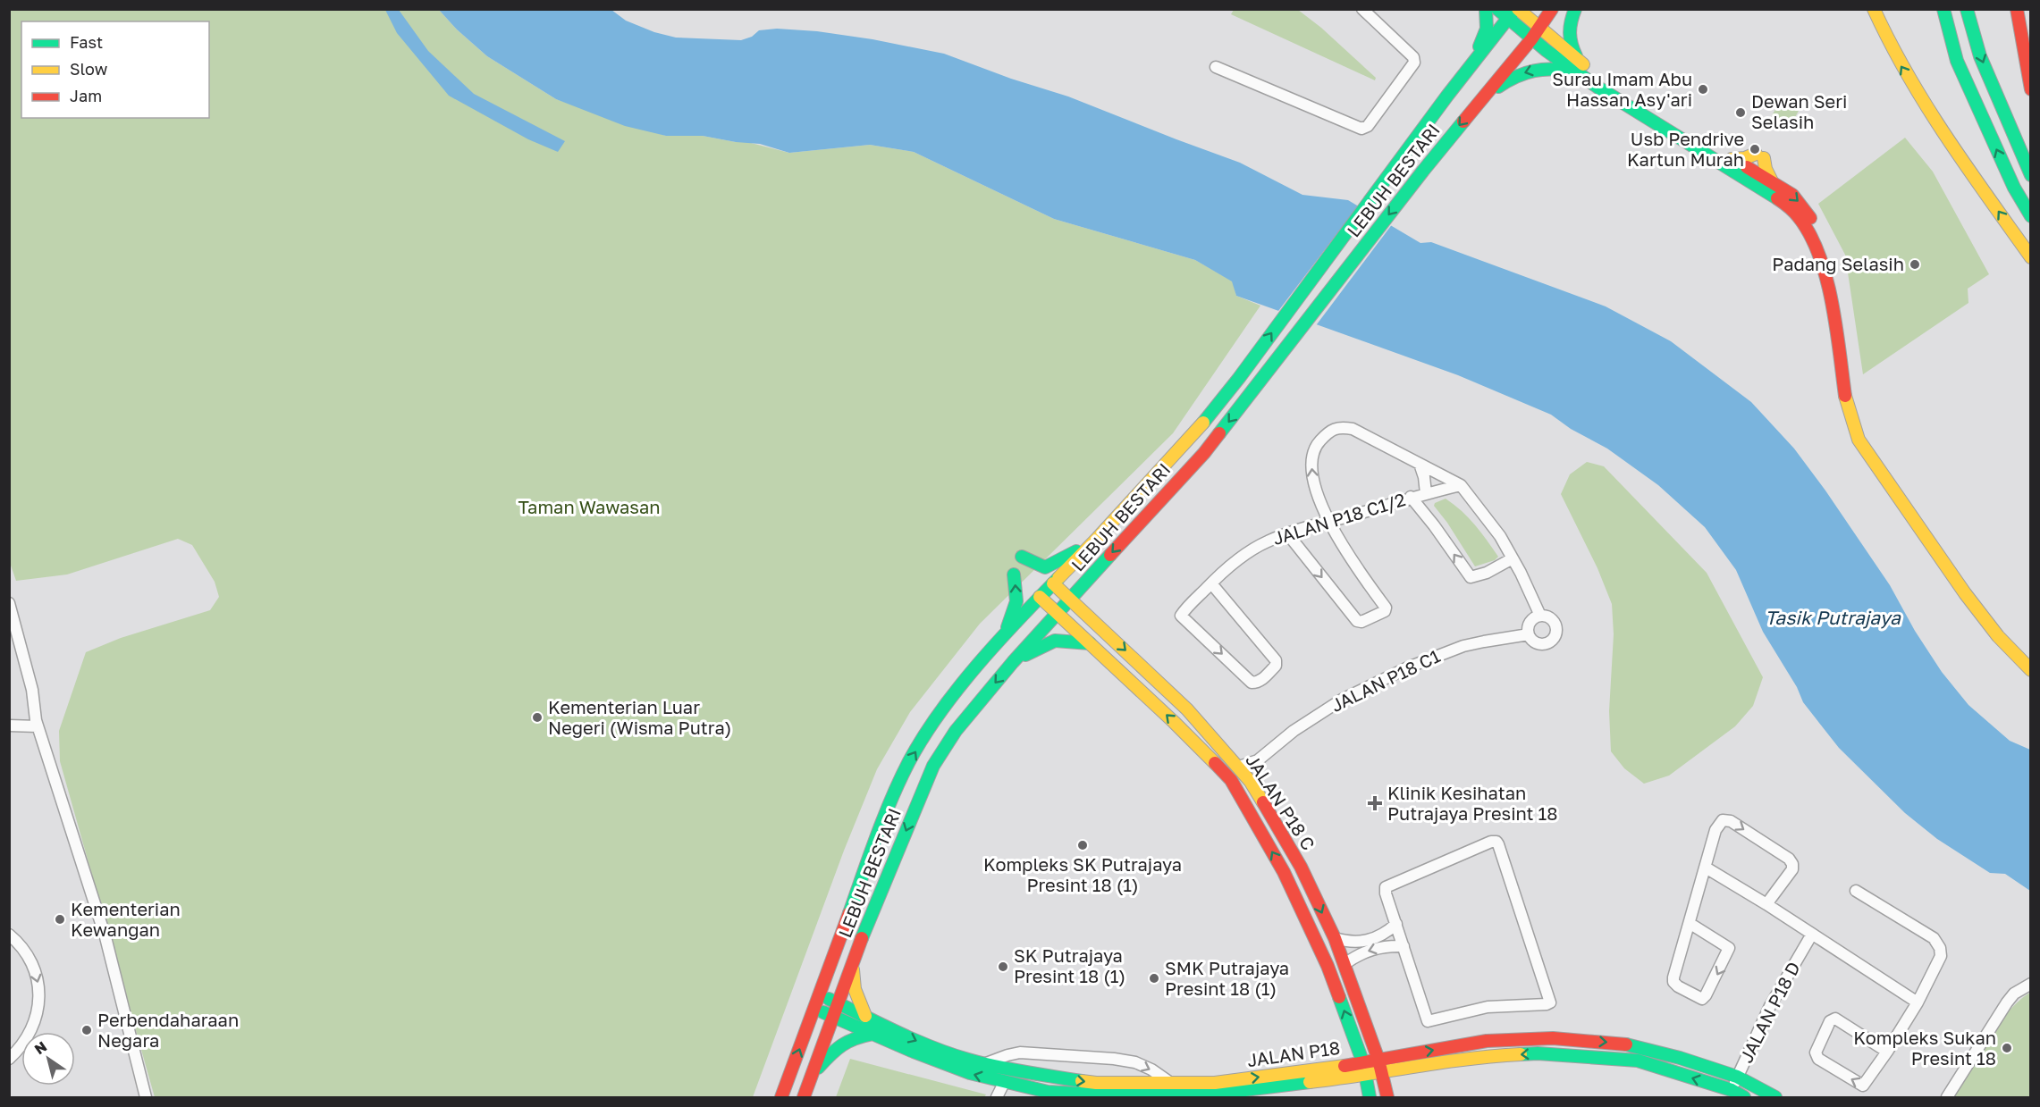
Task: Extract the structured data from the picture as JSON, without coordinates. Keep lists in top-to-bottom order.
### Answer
{
  "streets": {
    "street": [
      "LEBUH BESTARI",
      "JALAN P18 C1/2",
      "JALAN P18 C1",
      "JALAN P18 C",
      "JALAN P18 D",
      "JALAN P18"
    ]
  },
  "crossings": [
    ["LEBUH BESTARI", "JALAN P18 C"],
    ["LEBUH BESTARI", "JALAN P18"],
    ["JALAN P18 C1", "JALAN P18 C"],
    ["JALAN P18 C", "JALAN P18"],
    ["JALAN P18 D", "JALAN P18"]
  ],
  "water": ["Tasik Putrajaya"],
  "parks": ["Taman Wawasan"],
  "places": {
    "other": [
      "Surau Imam Abu Hassan Asy'ari",
      "Dewan Seri Selasih",
      "Usb Pendrive Kartun Murah",
      "Padang Selasih",
      "Kementerian Luar Negeri (Wisma Putra)",
      "Kompleks SK Putrajaya Presint 18 (1)",
      "Kementerian Kewangan",
      "SK Putrajaya Presint 18 (1)",
      "SMK Putrajaya Presint 18 (1)",
      "Perbendaharaan Negara",
      "Kompleks Sukan Presint 18"
    ],
    "health": ["Klinik Kesihatan Putrajaya Presint 18"]
  },
  "legend": ["Fast", "Slow", "Jam"],
  "north": "top left"
}
